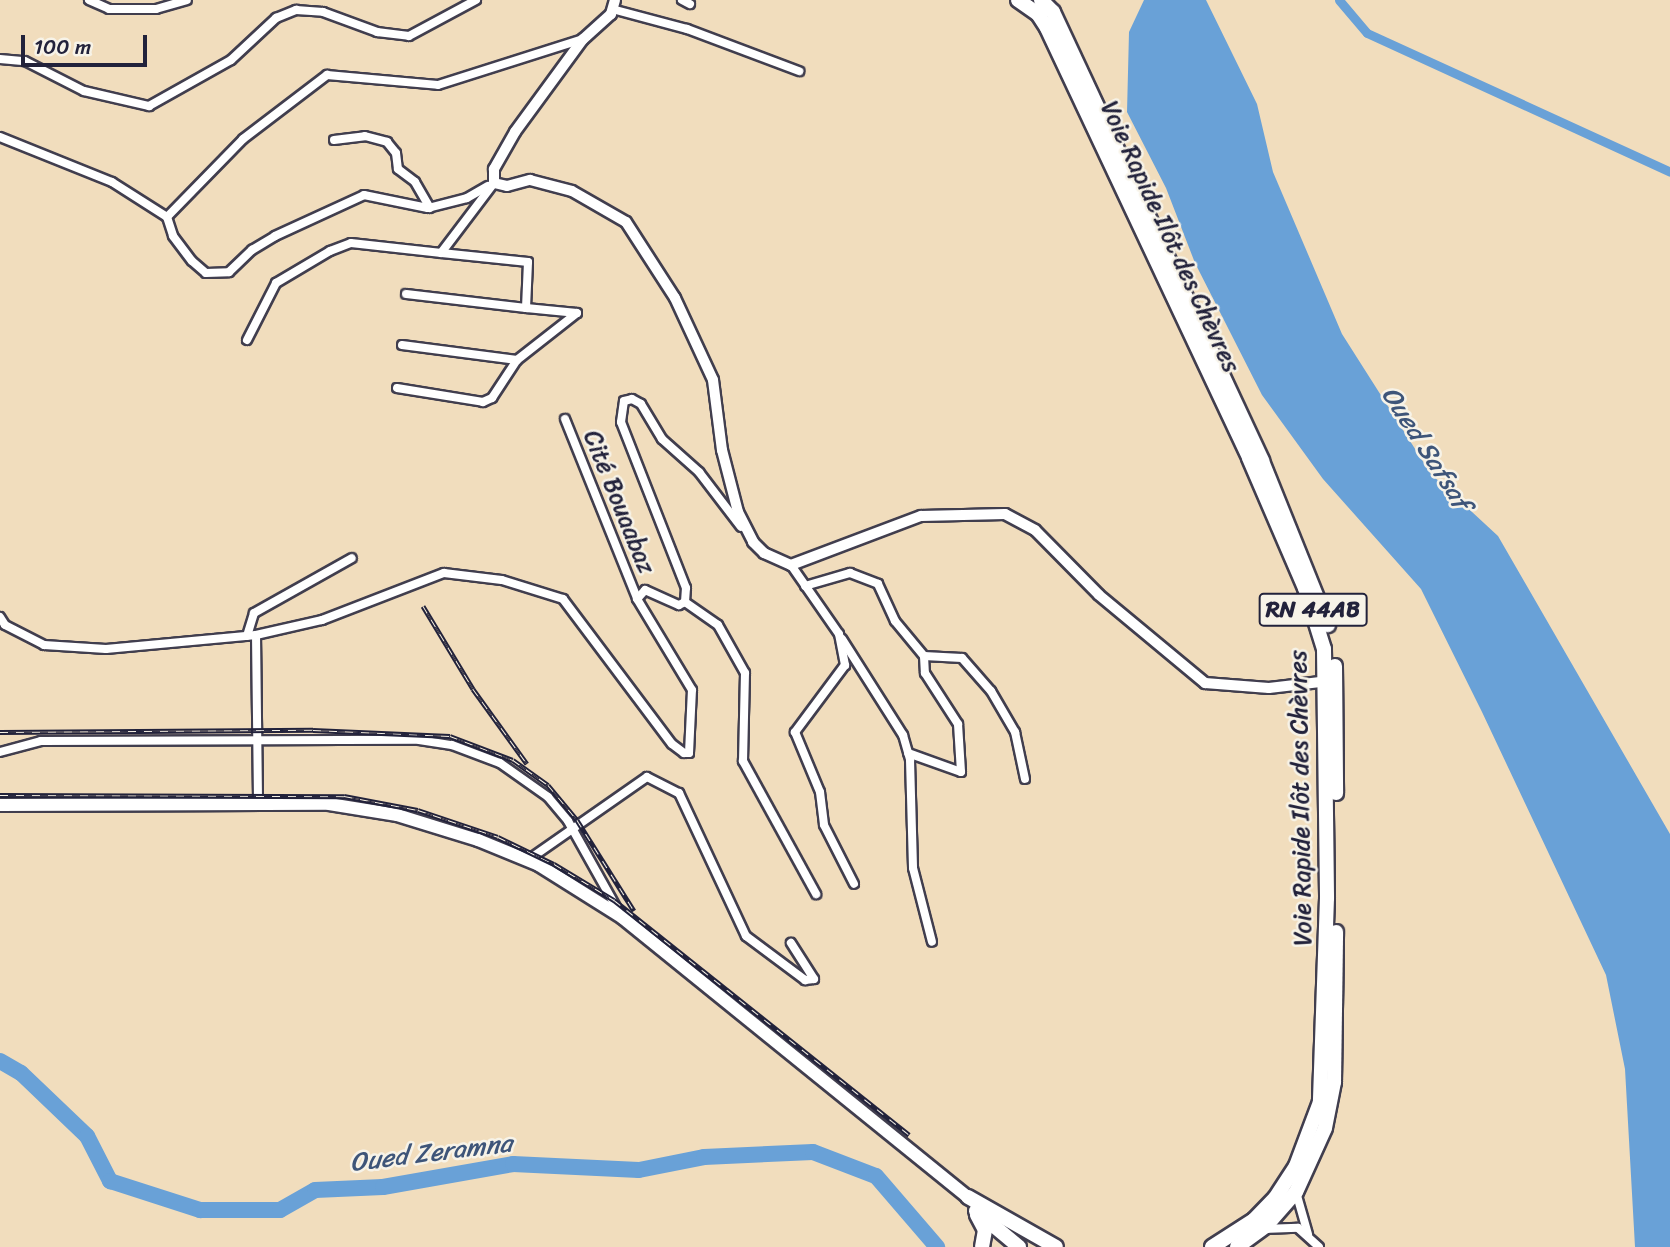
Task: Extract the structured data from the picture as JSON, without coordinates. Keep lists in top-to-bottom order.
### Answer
{
  "streets": {
    "highway": ["Voie Rapide Ilôt des Chèvres", "RN 44AB"],
    "street": ["Cité Bouaabaz"]
  },
  "water": ["Oued Safsaf", "Oued Zeramna"],
  "scale_bar": "100 m"
}
